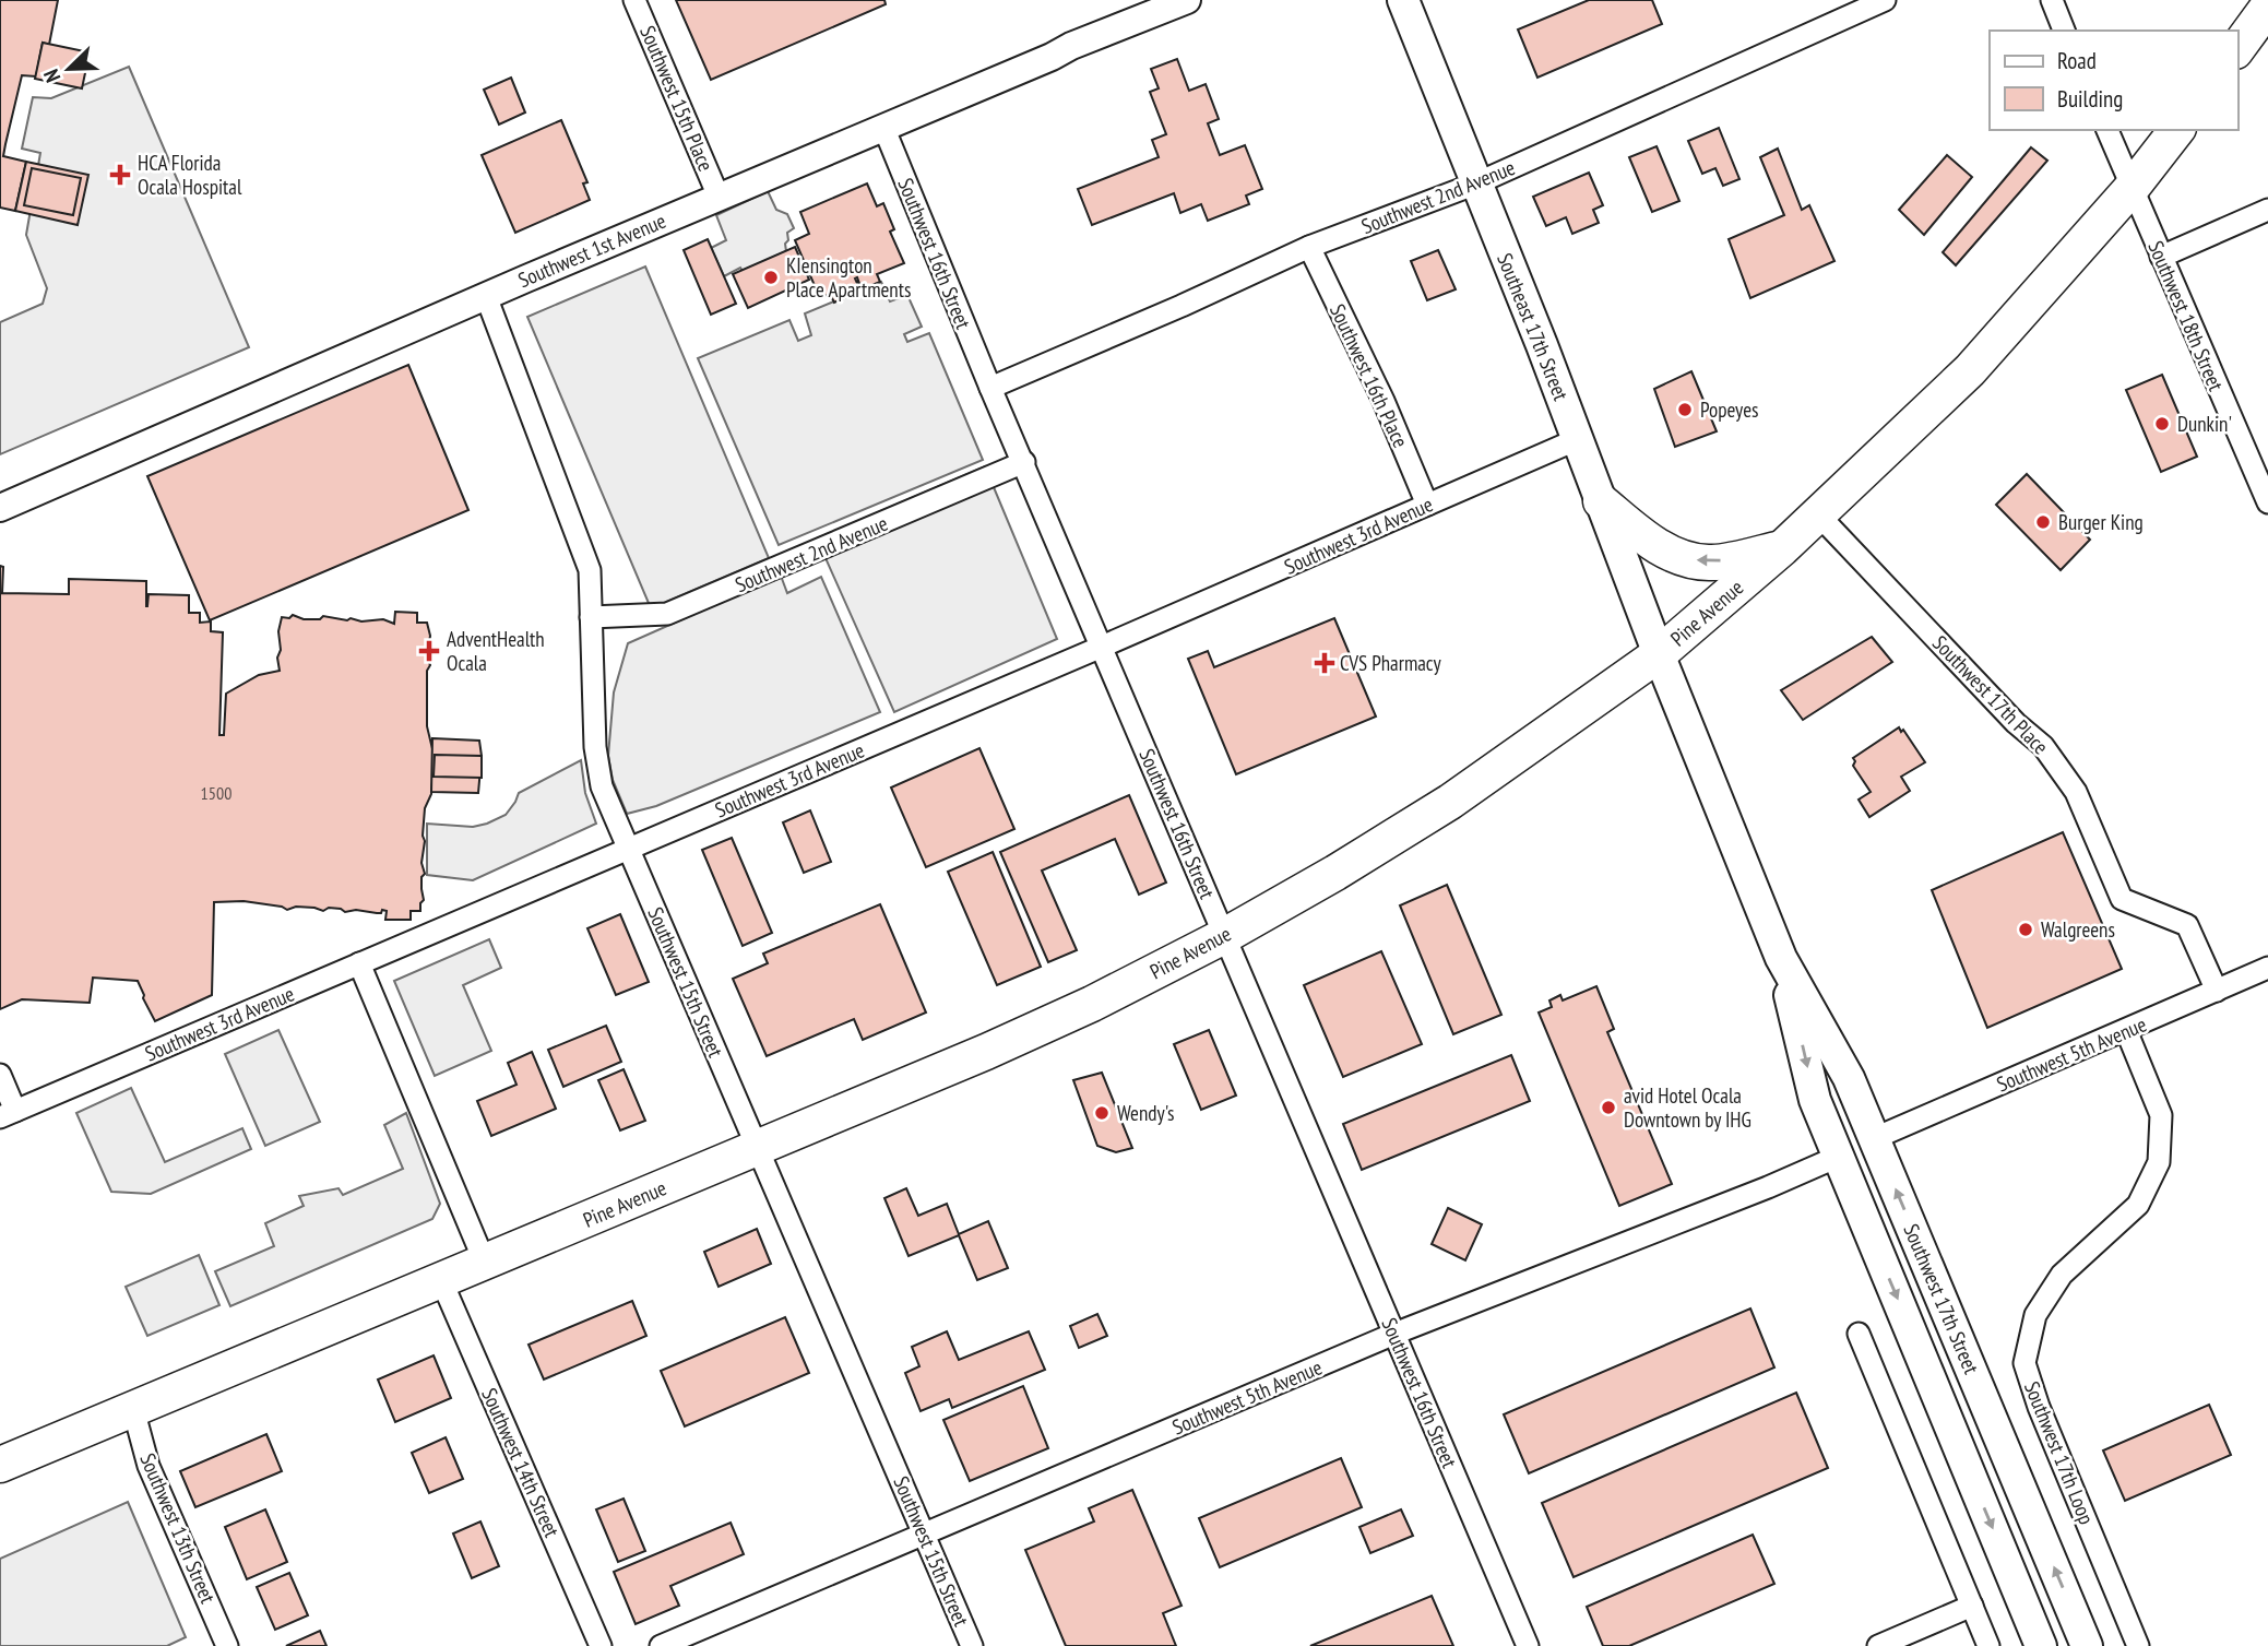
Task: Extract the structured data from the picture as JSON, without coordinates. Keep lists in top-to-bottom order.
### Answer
{
  "streets": {
    "highway": ["Pine Avenue"],
    "main road": ["Southeast 17th Street", "Southwest 17th Street"],
    "street": [
      "Southwest 15th Place",
      "Southwest 2nd Avenue",
      "Southwest 1st Avenue",
      "Southwest 16th Street",
      "Southwest 18th Street",
      "Southwest 16th Place",
      "Southwest 3rd Avenue",
      "Southwest 17th Place",
      "Southwest 15th Street",
      "Southwest 5th Avenue",
      "Southwest 17th Loop",
      "Southwest 14th Street",
      "Southwest 13th Street"
    ]
  },
  "crossings": [
    ["Southwest 15th Place", "Southwest 1st Avenue"],
    ["Southwest 2nd Avenue", "Southwest 16th Street"],
    ["Southwest 2nd Avenue", "Southeast 17th Street"],
    ["Southwest 2nd Avenue", "Southwest 16th Place"],
    ["Southwest 2nd Avenue", "Southwest 15th Street"],
    ["Southwest 1st Avenue", "Southwest 16th Street"],
    ["Southwest 1st Avenue", "Southwest 15th Street"],
    ["Southwest 16th Street", "Southwest 3rd Avenue"],
    ["Southwest 16th Street", "Pine Avenue"],
    ["Southwest 16th Street", "Southwest 5th Avenue"],
    ["Southwest 18th Street", "Pine Avenue"],
    ["Southeast 17th Street", "Southwest 3rd Avenue"],
    ["Southeast 17th Street", "Pine Avenue"],
    ["Southeast 17th Street", "Southwest 17th Street"],
    ["Southwest 16th Place", "Southwest 3rd Avenue"],
    ["Southwest 3rd Avenue", "Southwest 15th Street"],
    ["Pine Avenue", "Southwest 17th Place"],
    ["Pine Avenue", "Southwest 15th Street"],
    ["Pine Avenue", "Southwest 17th Street"],
    ["Pine Avenue", "Southwest 14th Street"],
    ["Pine Avenue", "Southwest 13th Street"],
    ["Southwest 17th Place", "Southwest 5th Avenue"],
    ["Southwest 15th Street", "Southwest 5th Avenue"],
    ["Southwest 5th Avenue", "Southwest 17th Street"],
    ["Southwest 5th Avenue", "Southwest 17th Loop"]
  ],
  "places": {
    "health": ["HCA Florida Ocala Hospital", "AdventHealth Ocala", "CVS Pharmacy"],
    "other": [
      "KIensington Place Apartments",
      "Popeyes",
      "Dunkin'",
      "Burger King",
      "Walgreens",
      "avid Hotel Ocala Downtown by IHG",
      "Wendy's"
    ]
  },
  "house_numbers": ["1500"],
  "legend": ["Road", "Building"],
  "north": "bottom left"
}
